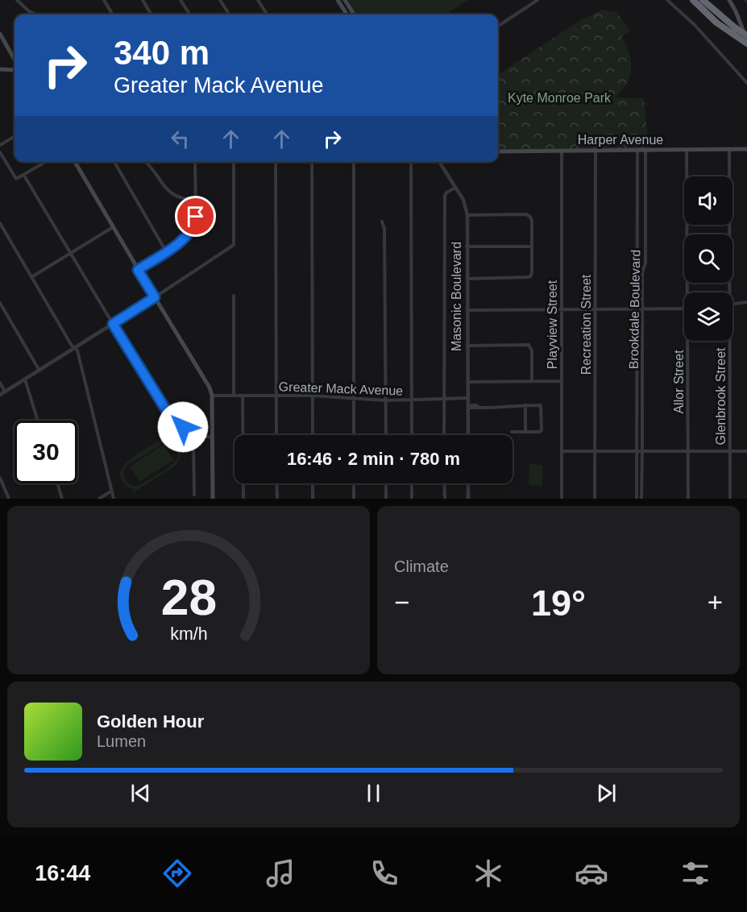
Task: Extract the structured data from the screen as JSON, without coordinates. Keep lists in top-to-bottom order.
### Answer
{
  "streets": {
    "main road": ["Harper Avenue"],
    "street": [
      "Masonic Boulevard",
      "Brookdale Boulevard",
      "Playview Street",
      "Recreation Street",
      "Allor Street",
      "Greater Mack Avenue",
      "Glenbrook Street"
    ]
  },
  "crossings": [
    ["Harper Avenue", "Brookdale Boulevard"],
    ["Harper Avenue", "Playview Street"],
    ["Harper Avenue", "Recreation Street"],
    ["Harper Avenue", "Allor Street"],
    ["Harper Avenue", "Glenbrook Street"],
    ["Masonic Boulevard", "Greater Mack Avenue"]
  ],
  "parks": ["Kyte Monroe Park"],
  "page": {
    "turn": ["340 m", "Greater Mack Avenue"],
    "limit": "30",
    "trip": "16:46 · 2 min · 780 m",
    "tile": "Climate",
    "heat": ["−", "19°", "+"],
    "song": ["Golden Hour", "Lumen"],
    "tabs": "16:44",
    "gauge": ["28", "km/h"]
  }
}
